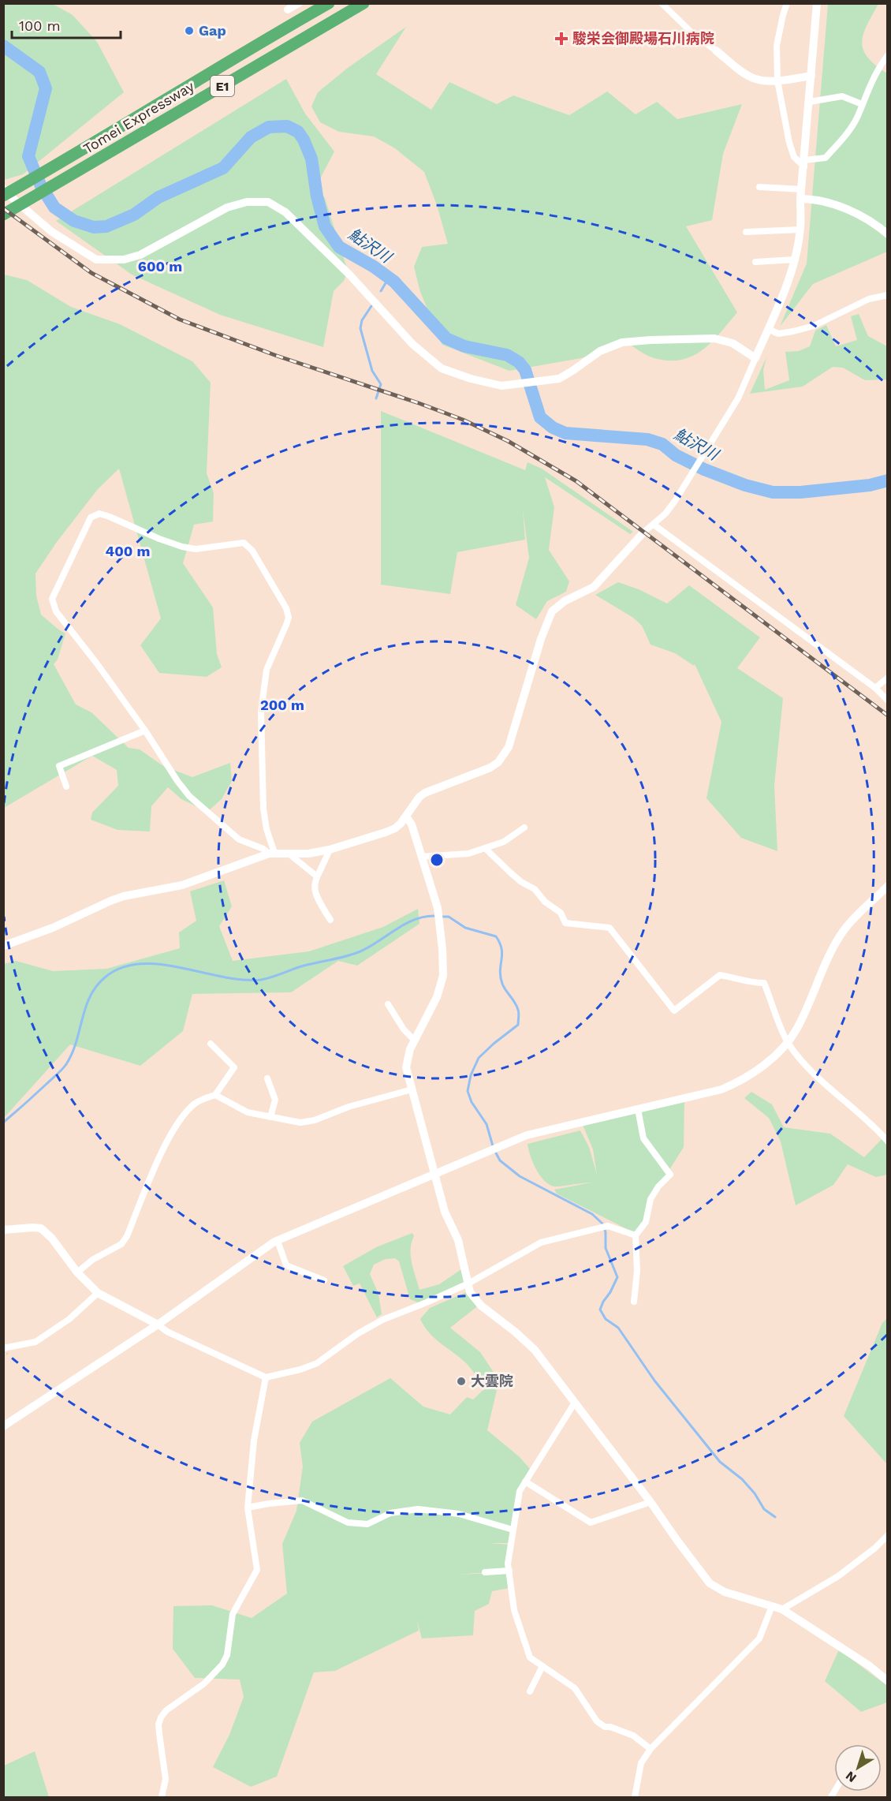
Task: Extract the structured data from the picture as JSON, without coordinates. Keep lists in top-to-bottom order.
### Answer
{
  "streets": {
    "highway": ["E1", "Tomei Expressway"]
  },
  "water": ["鮎沢川"],
  "places": {
    "other": ["Gap", "大雲院"],
    "health": ["駿栄会御殿場石川病院"]
  },
  "scale_bar": "100 m",
  "north": "bottom left",
  "rings": ["600 m", "400 m", "200 m"]
}
